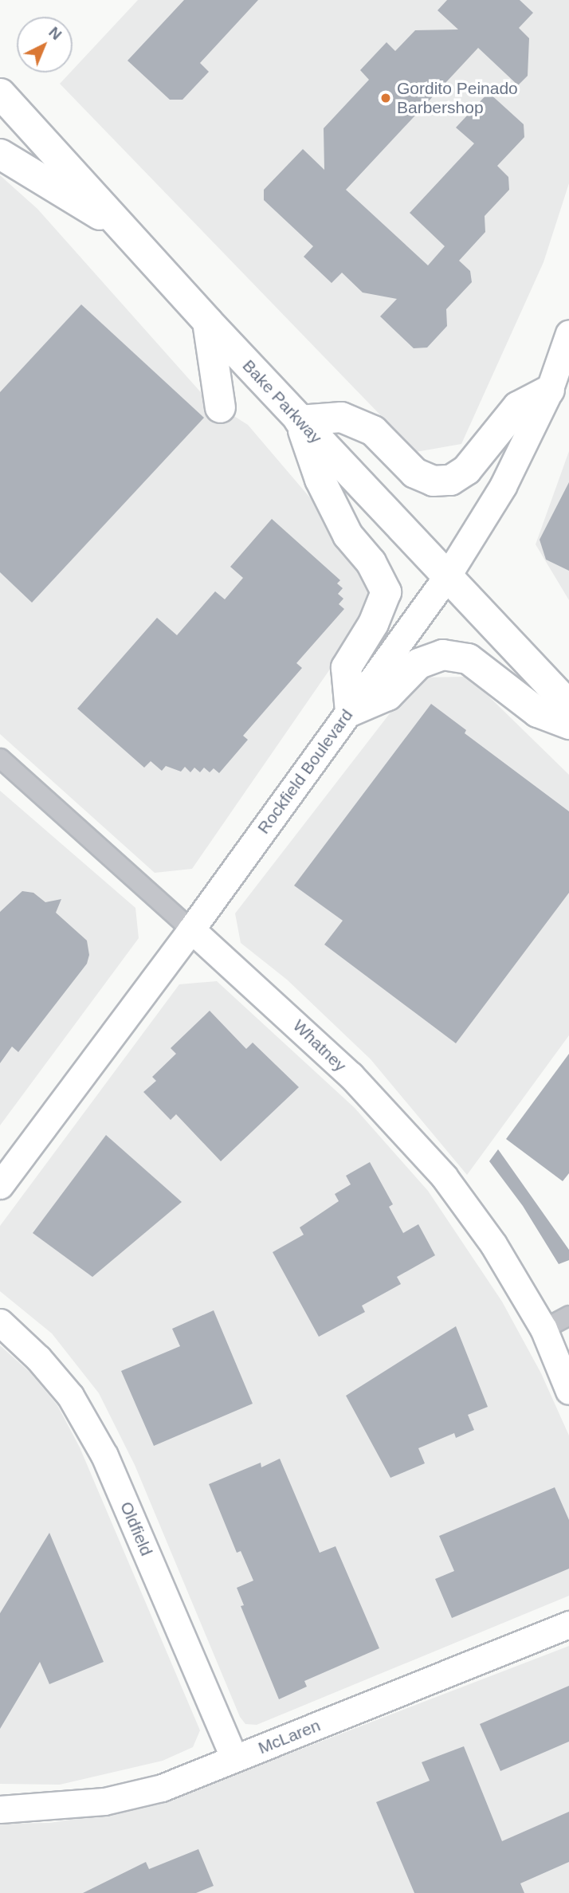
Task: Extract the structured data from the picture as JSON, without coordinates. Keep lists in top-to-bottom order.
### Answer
{
  "streets": {
    "main road": ["Bake Parkway"],
    "street": [
      "Rockfield Boulevard",
      "Whatney",
      "Oldfield",
      "McLaren"
    ]
  },
  "crossings": [
    ["Bake Parkway", "Rockfield Boulevard"],
    ["Rockfield Boulevard", "Whatney"],
    ["Oldfield", "McLaren"]
  ],
  "places": ["Gordito Peinado Barbershop"],
  "north": "top right"
}
